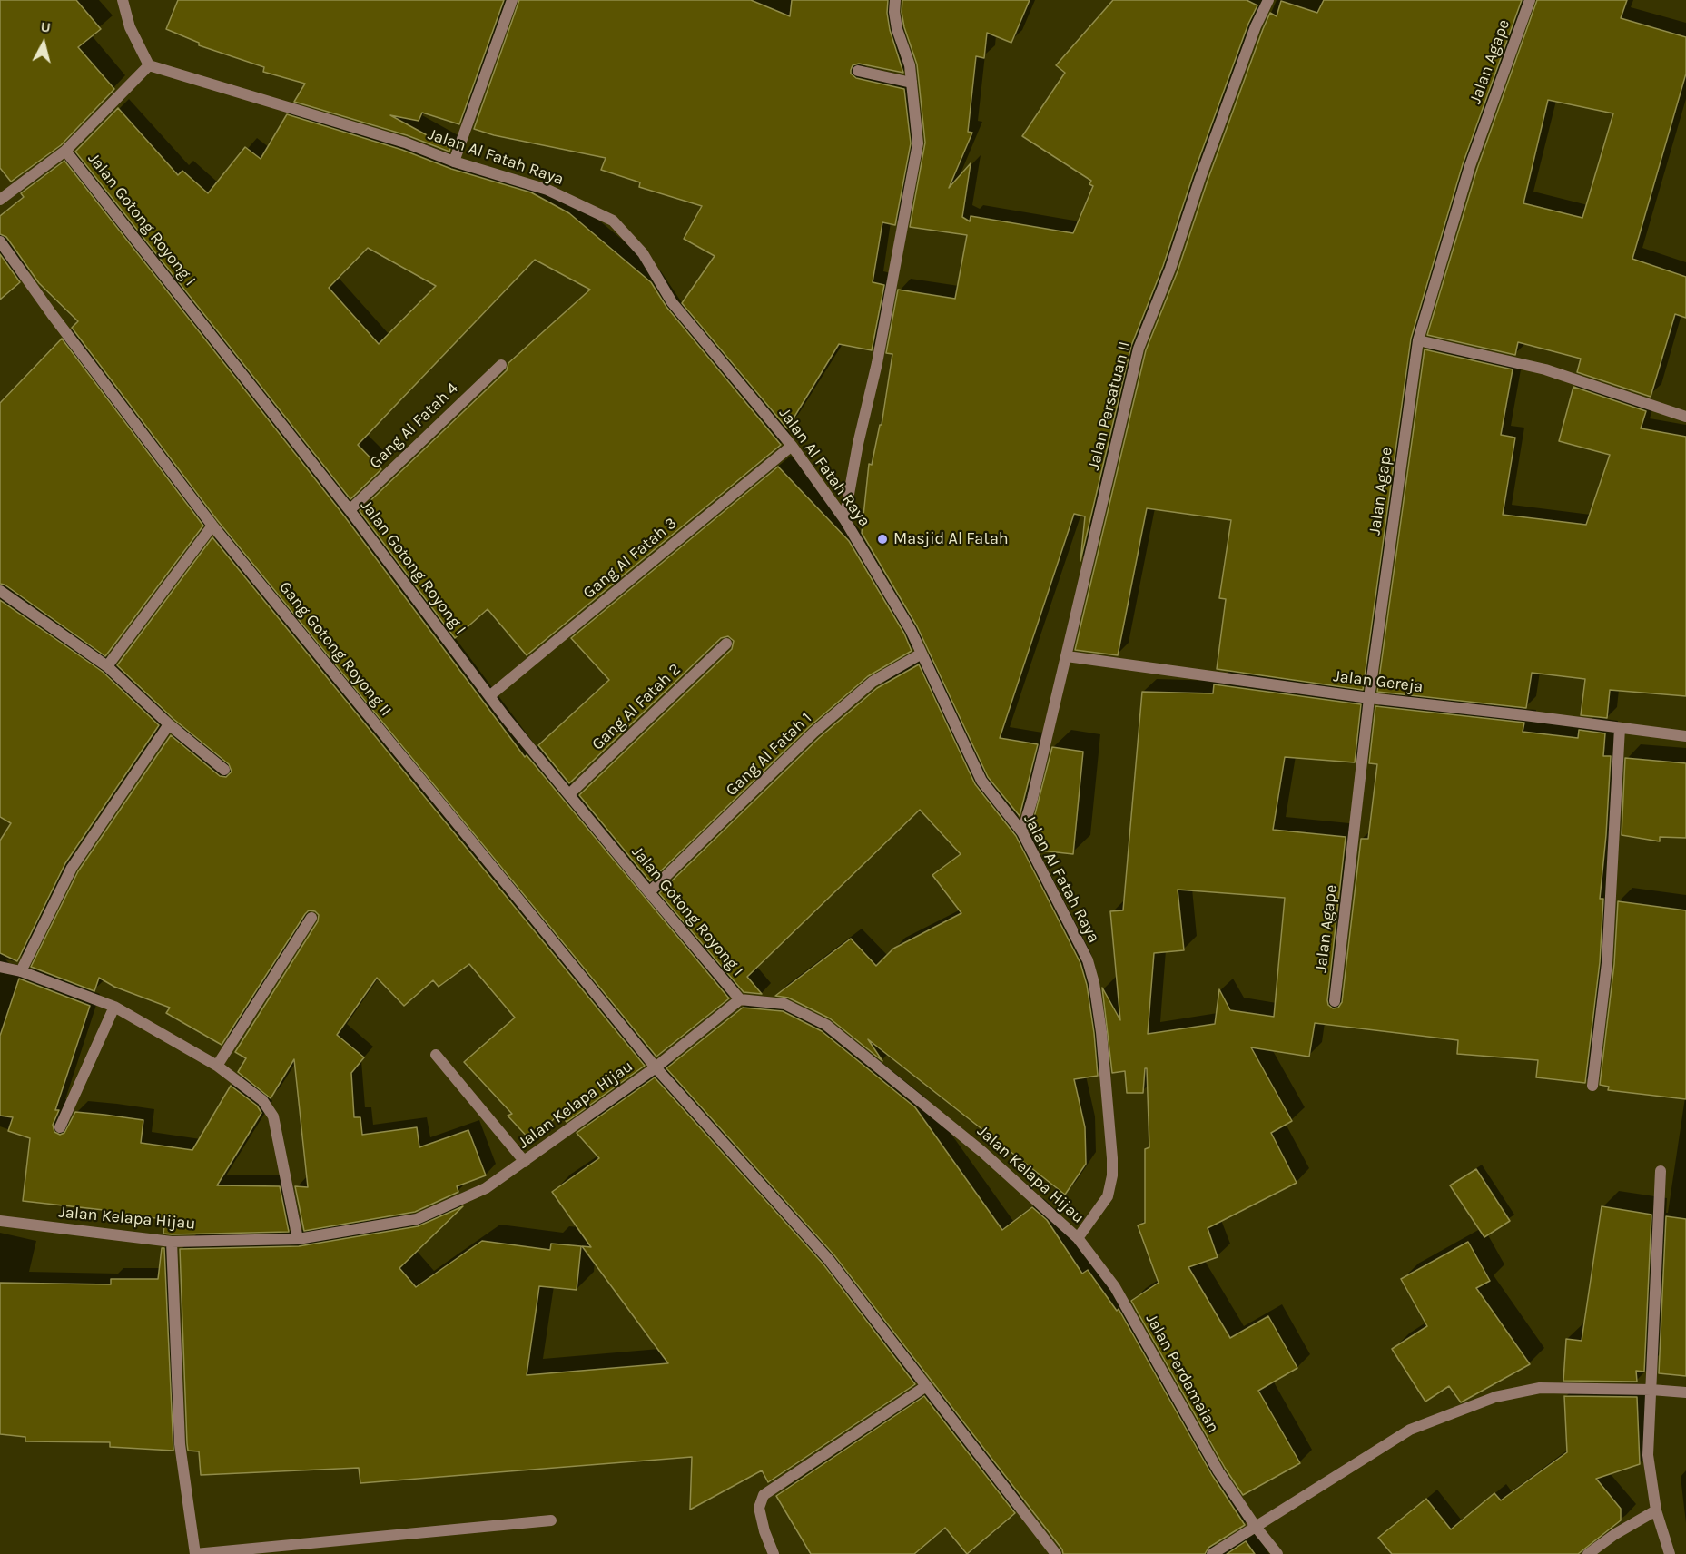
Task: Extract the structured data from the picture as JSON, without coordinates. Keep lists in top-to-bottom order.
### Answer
{
  "streets": {
    "street": [
      "Jalan Agape",
      "Jalan Al Fatah Raya",
      "Jalan Gotong Royong I",
      "Jalan Persatuan II",
      "Gang Al Fatah 4",
      "Gang Al Fatah 3",
      "Gang Gotong Royong II",
      "Jalan Gereja",
      "Gang Al Fatah 2",
      "Gang Al Fatah 1",
      "Jalan Kelapa Hijau",
      "Jalan Perdamaian"
    ]
  },
  "crossings": [
    ["Jalan Agape", "Jalan Gereja"],
    ["Jalan Al Fatah Raya", "Jalan Persatuan II"],
    ["Jalan Al Fatah Raya", "Gang Al Fatah 3"],
    ["Jalan Al Fatah Raya", "Gang Al Fatah 1"],
    ["Jalan Al Fatah Raya", "Jalan Kelapa Hijau"],
    ["Jalan Al Fatah Raya", "Jalan Perdamaian"],
    ["Jalan Gotong Royong I", "Gang Al Fatah 4"],
    ["Jalan Gotong Royong I", "Gang Al Fatah 3"],
    ["Jalan Gotong Royong I", "Gang Al Fatah 2"],
    ["Jalan Gotong Royong I", "Gang Al Fatah 1"],
    ["Jalan Gotong Royong I", "Jalan Kelapa Hijau"],
    ["Jalan Persatuan II", "Jalan Gereja"],
    ["Gang Gotong Royong II", "Jalan Kelapa Hijau"],
    ["Jalan Kelapa Hijau", "Jalan Perdamaian"]
  ],
  "places": ["Masjid Al Fatah"],
  "north": "top"
}
